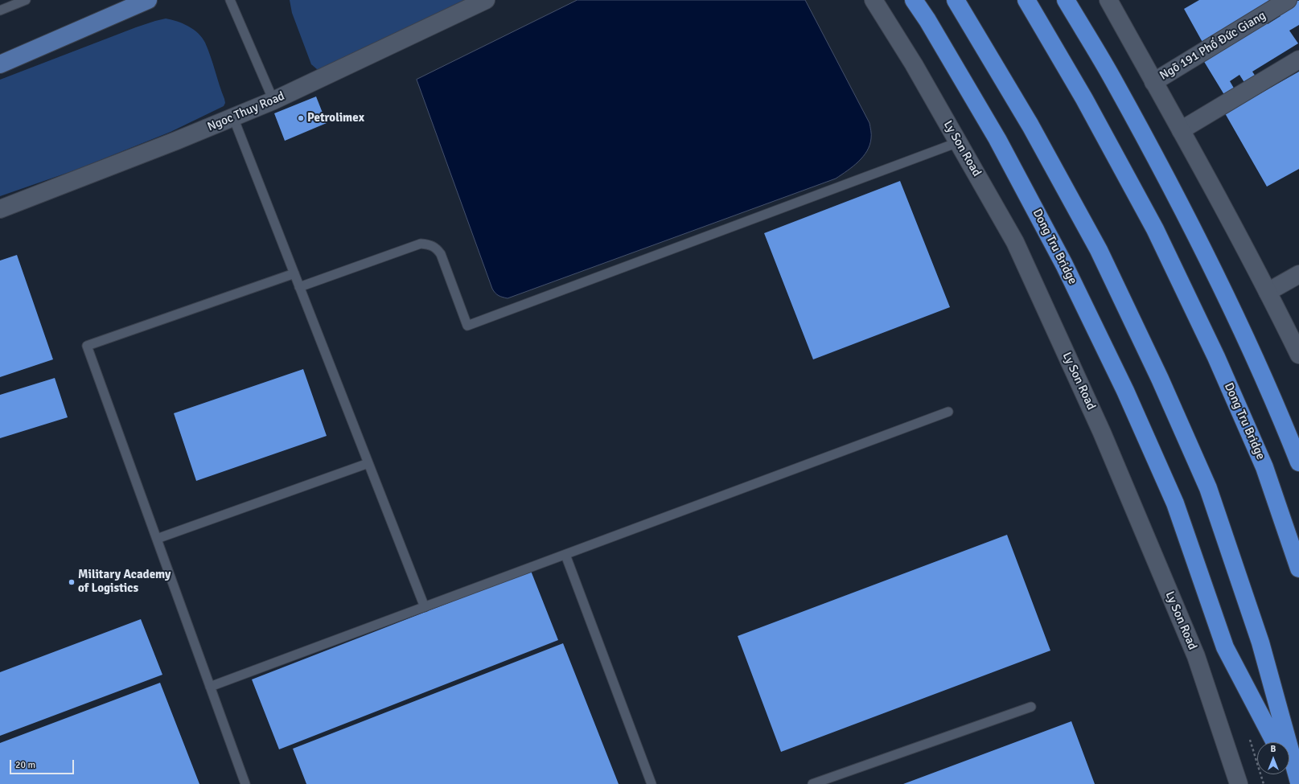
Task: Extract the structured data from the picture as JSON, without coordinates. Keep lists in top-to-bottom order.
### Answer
{
  "streets": {
    "highway": ["Dong Tru Bridge"],
    "street": ["Ngõ 191 Phố Đức Giang", "Ngoc Thuy Road", "Ly Son Road"]
  },
  "places": ["Petrolimex", "Military Academy of Logistics"],
  "scale_bar": "20 m",
  "north": "top"
}
